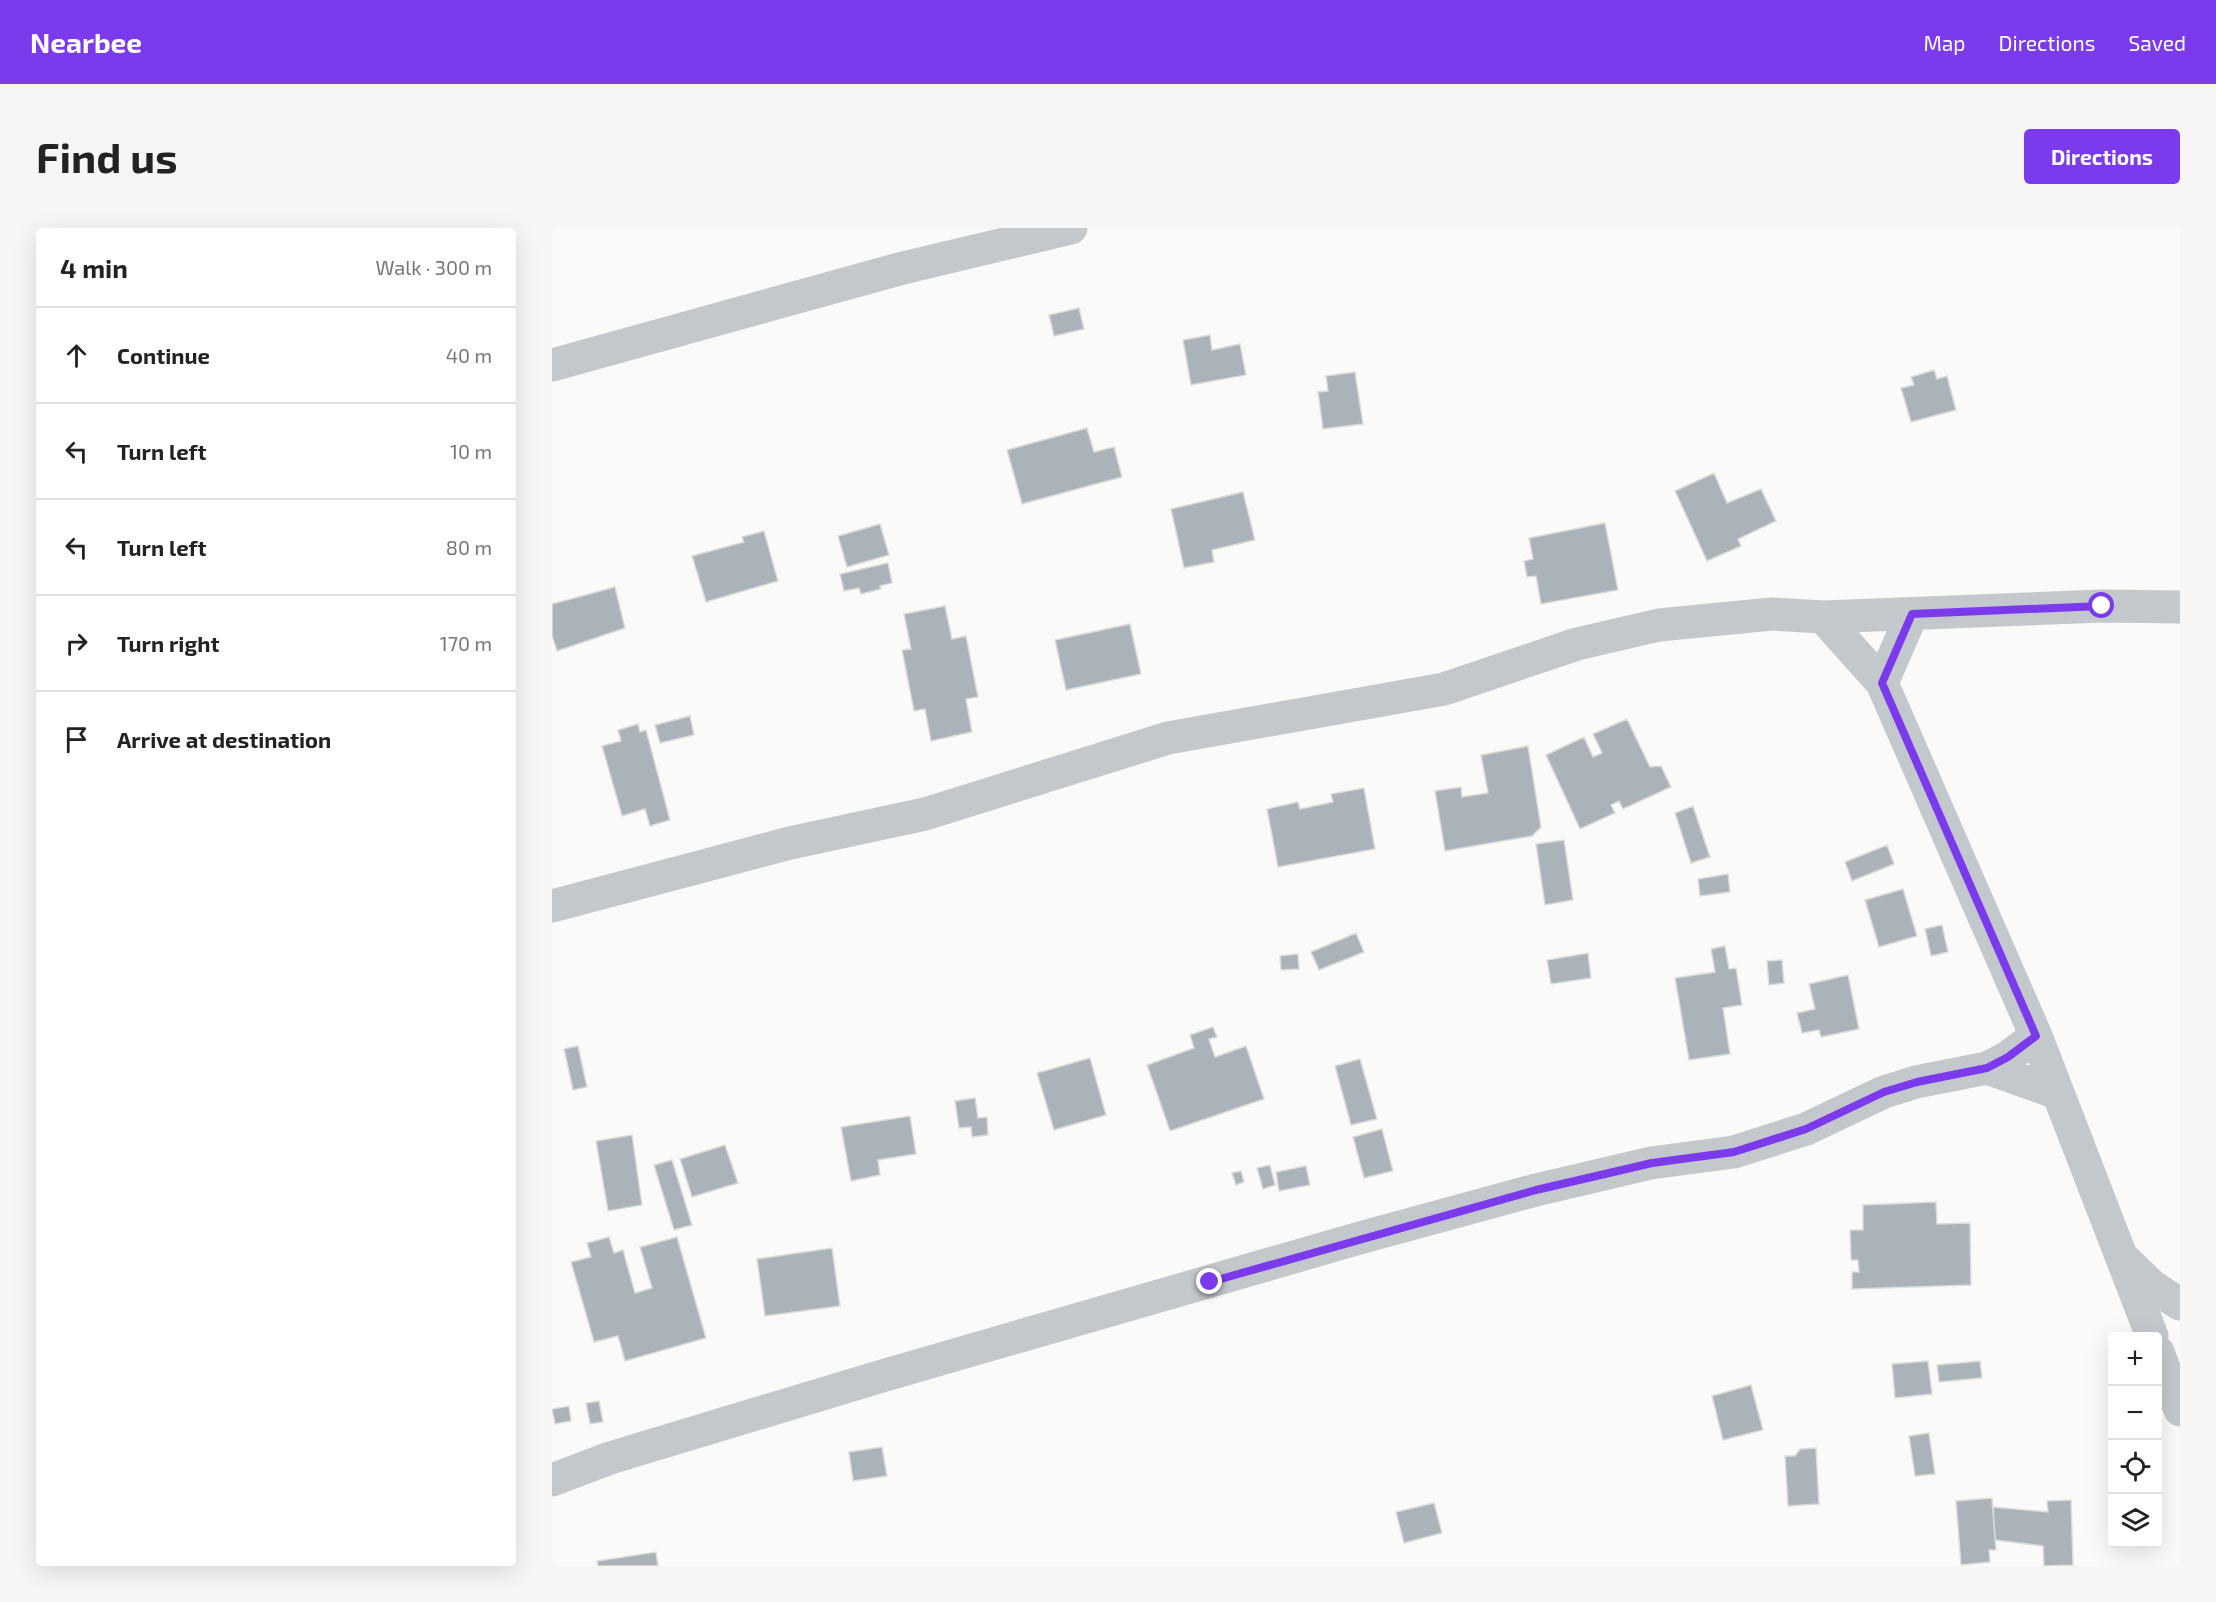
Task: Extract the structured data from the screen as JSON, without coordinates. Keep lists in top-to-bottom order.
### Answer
{
  "page": {
    "header": "Nearbee",
    "nav": ["Map", "Directions", "Saved"],
    "buttons": "Directions",
    "title": "Find us",
    "heading": ["4 min", "Walk · 300 m"],
    "list": [
      ["Continue", "40 m"],
      ["Turn left", "10 m"],
      ["Turn left", "80 m"],
      ["Turn right", "170 m"],
      "Arrive at destination"
    ],
    "map_buttons": ["+", "−"]
  }
}
